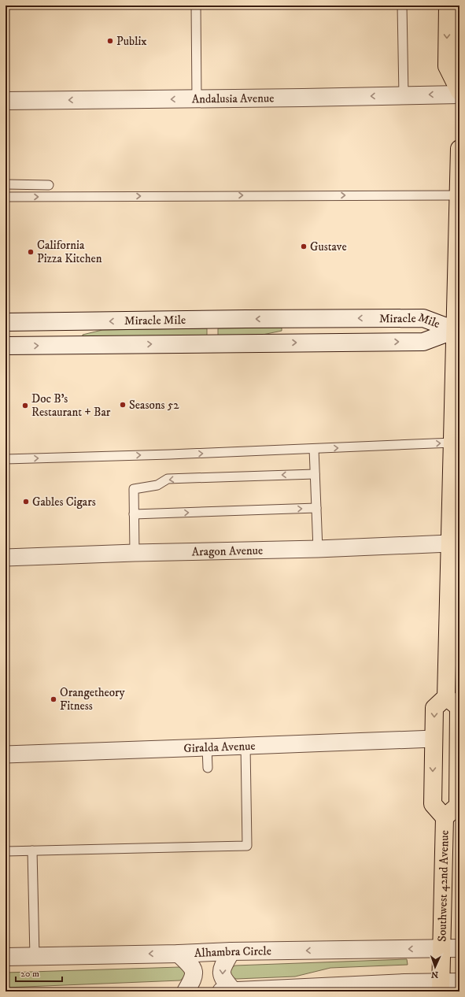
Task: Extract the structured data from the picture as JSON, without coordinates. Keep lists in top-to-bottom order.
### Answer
{
  "streets": {
    "main road": ["Southwest 42nd Avenue"],
    "street": [
      "Andalusia Avenue",
      "Miracle Mile",
      "Aragon Avenue",
      "Giralda Avenue",
      "Alhambra Circle"
    ]
  },
  "crossings": [
    ["Giralda Avenue", "Southwest 42nd Avenue"],
    ["Southwest 42nd Avenue", "Alhambra Circle"]
  ],
  "one_way": ["Andalusia Avenue"],
  "places": [
    "Publix",
    "Gustave",
    "California Pizza Kitchen",
    "Seasons 52",
    "Doc B's Restaurant + Bar",
    "Gables Cigars",
    "Orangetheory Fitness"
  ],
  "scale_bar": "20 m",
  "north": "bottom"
}
